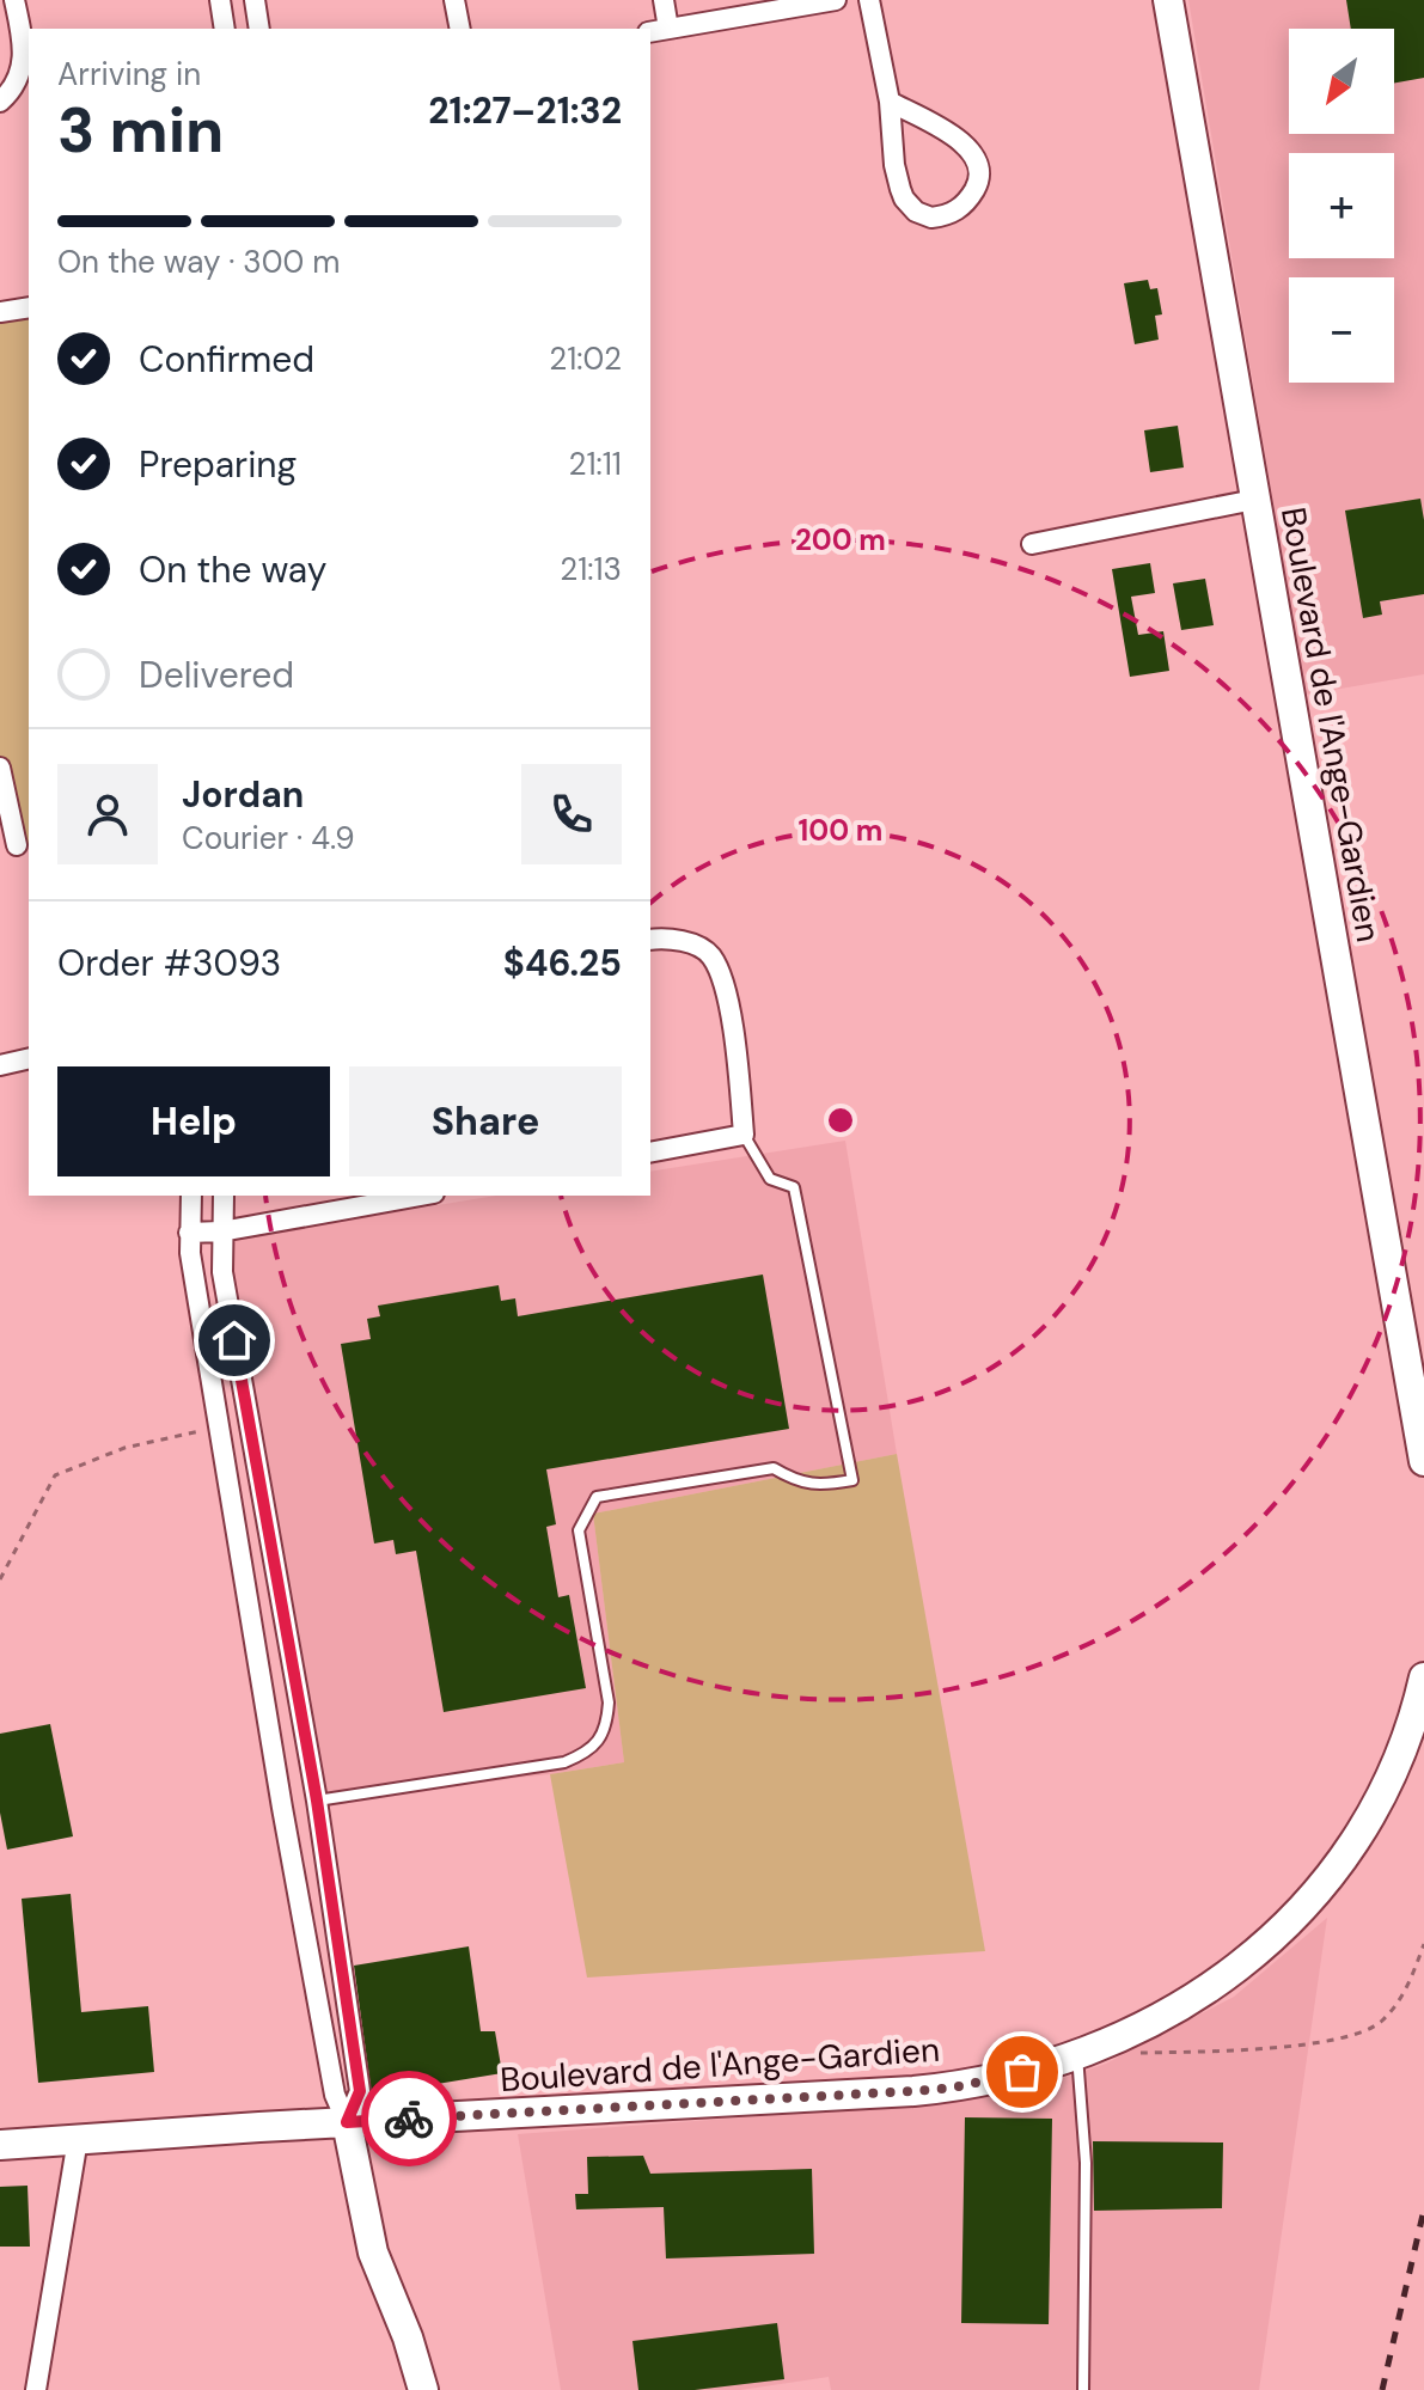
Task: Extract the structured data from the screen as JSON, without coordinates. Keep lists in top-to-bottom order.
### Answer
{
  "streets": {
    "main road": ["Boulevard de l'Ange-Gardien"]
  },
  "north": "bottom left",
  "page": {
    "map_buttons": ["+", "−"],
    "heading": ["3 min", "Arriving in", "21:27–21:32"],
    "panel": [
      "Jordan",
      "Courier · 4.9",
      "Order #3093",
      "$46.25"
    ],
    "bar": "On the way · 300 m",
    "list": [
      ["Confirmed", "21:02"],
      ["Preparing", "21:11"],
      ["On the way", "21:13"],
      "Delivered"
    ],
    "buttons": ["Help", "Share"]
  },
  "rings": ["200 m", "100 m"]
}
